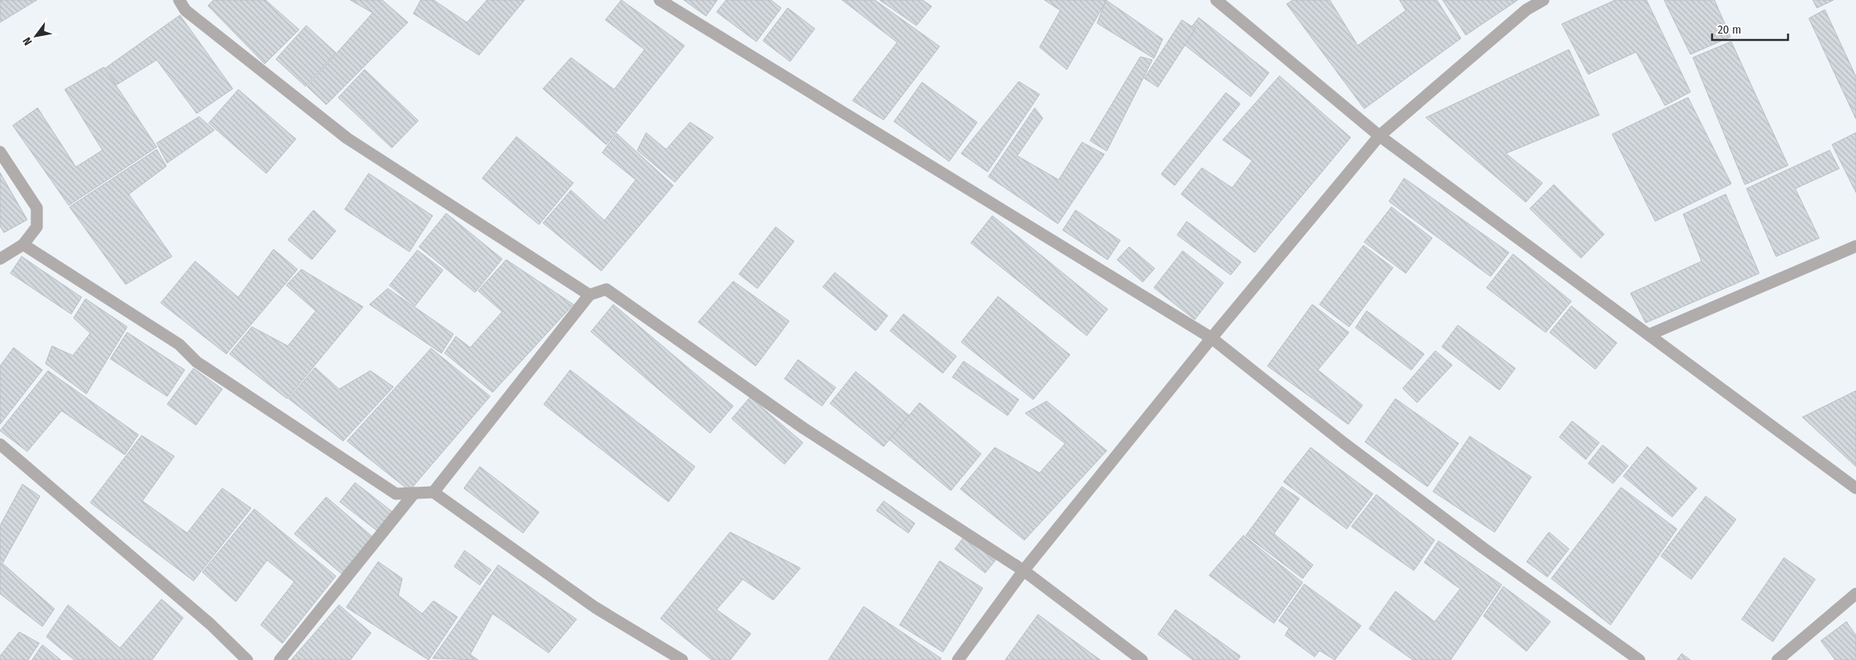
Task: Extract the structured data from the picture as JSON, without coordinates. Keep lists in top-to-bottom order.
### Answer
{
  "scale_bar": "20 m",
  "north": "bottom left"
}
